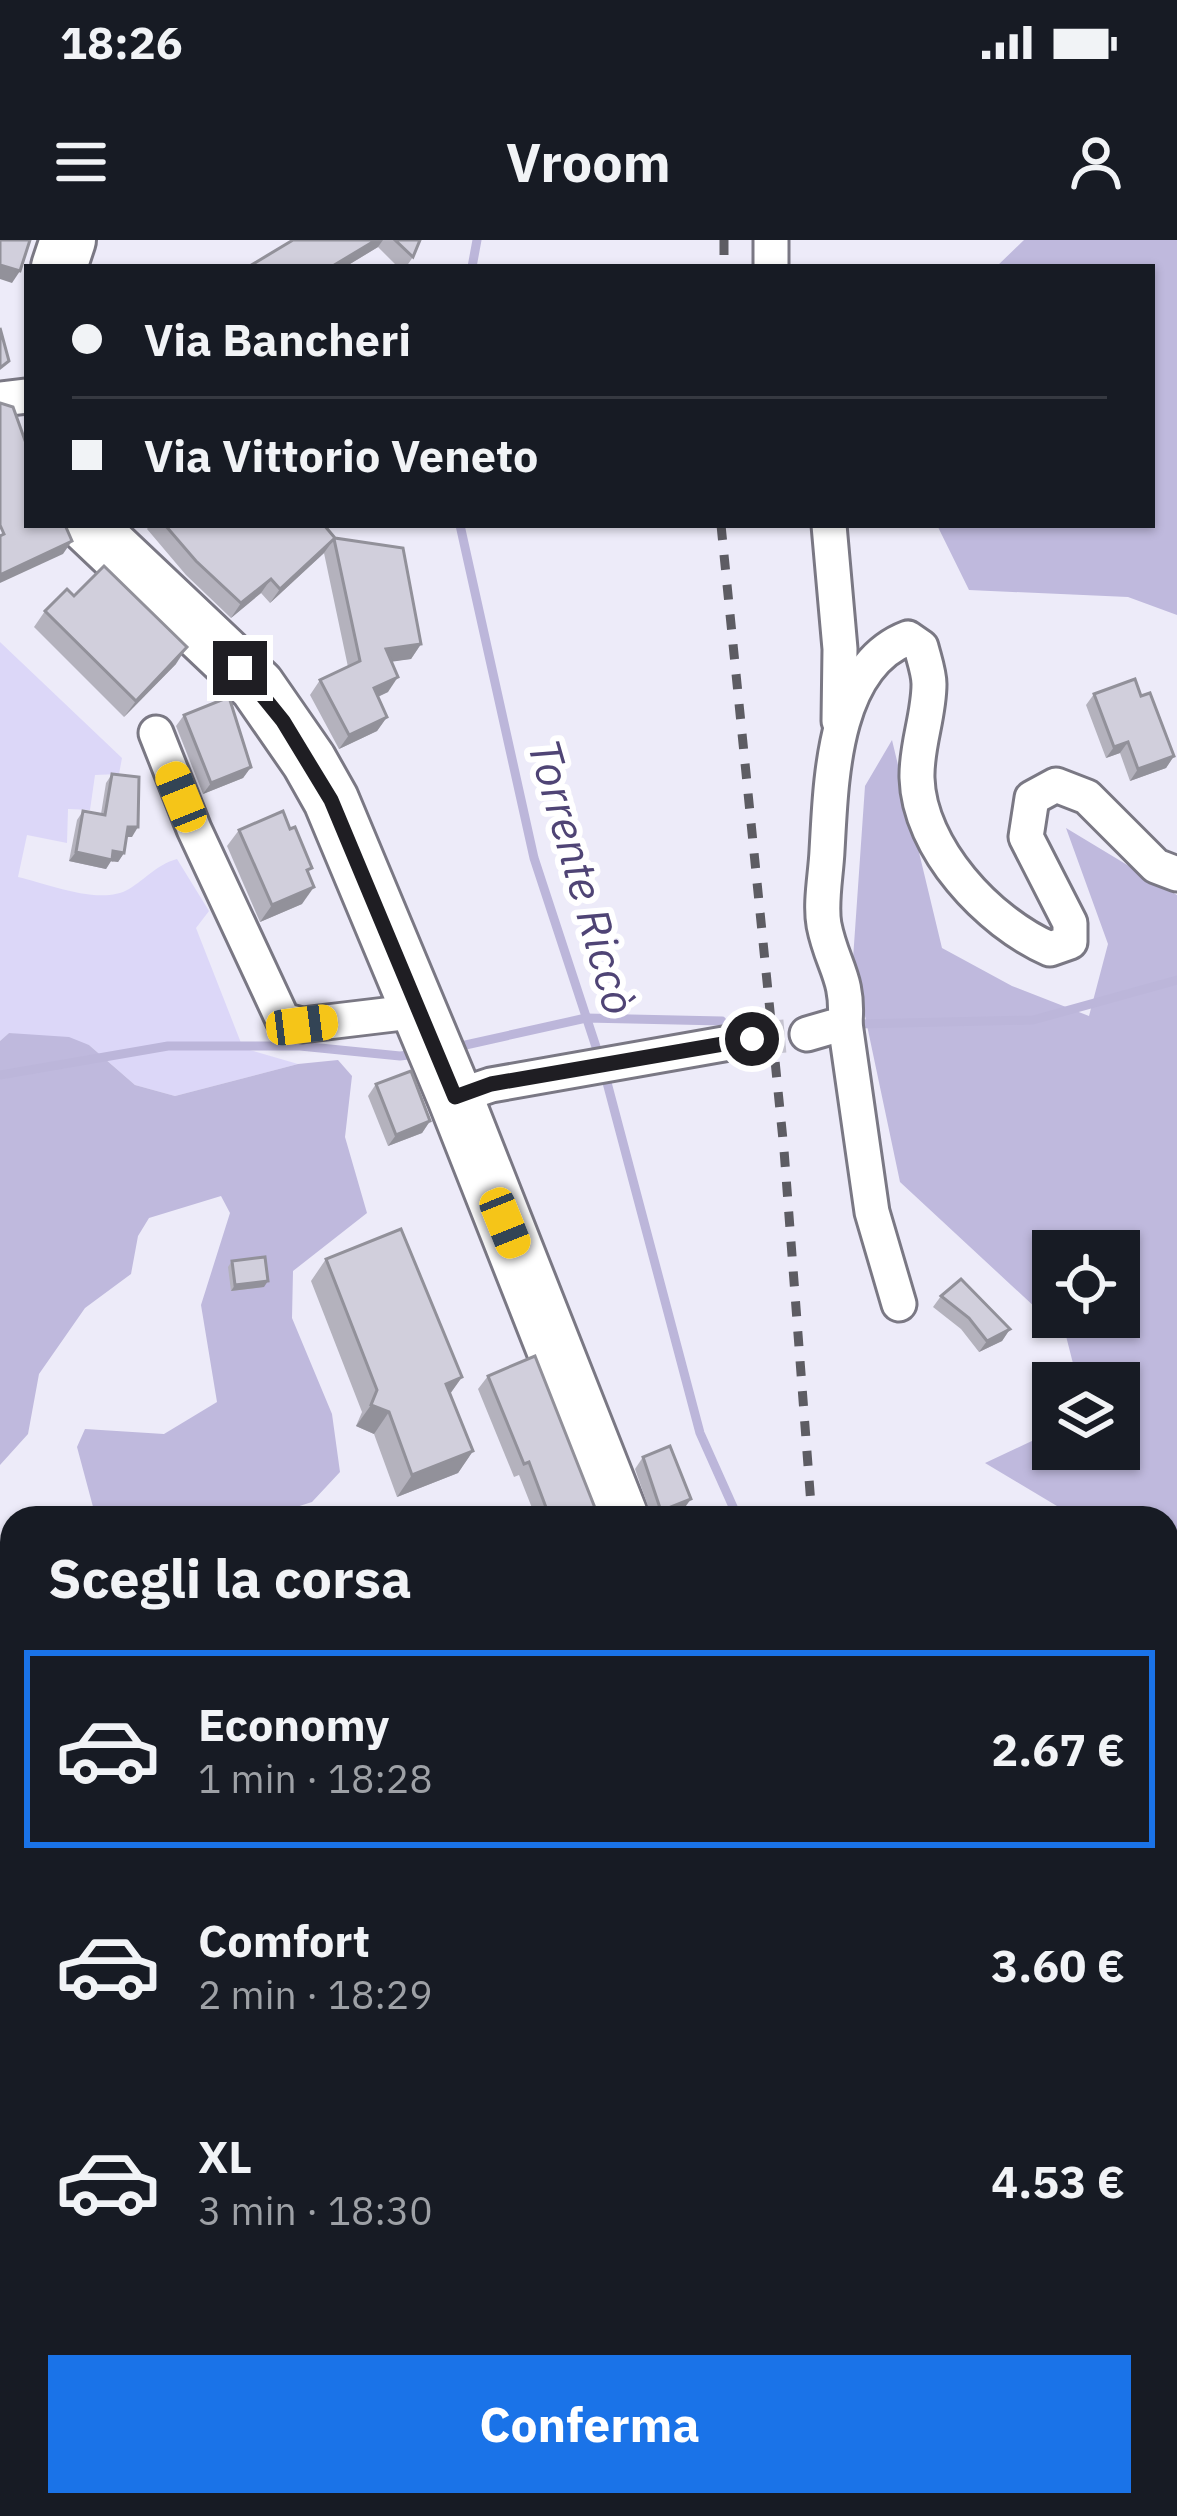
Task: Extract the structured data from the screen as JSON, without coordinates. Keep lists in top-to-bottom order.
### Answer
{
  "water": ["Torrente Riccò"],
  "page": {
    "status": "18:26",
    "header": "Vroom",
    "banner": ["Via Bancheri", "Via Vittorio Veneto"],
    "heading": "Scegli la corsa",
    "list": [
      {
        "name": "Economy",
        "note": "1 min · 18:28",
        "value": "2.67 €"
      },
      {
        "name": "Comfort",
        "note": "2 min · 18:29",
        "value": "3.60 €"
      },
      {
        "name": "XL",
        "note": "3 min · 18:30",
        "value": "4.53 €"
      }
    ],
    "buttons": "Conferma"
  }
}
